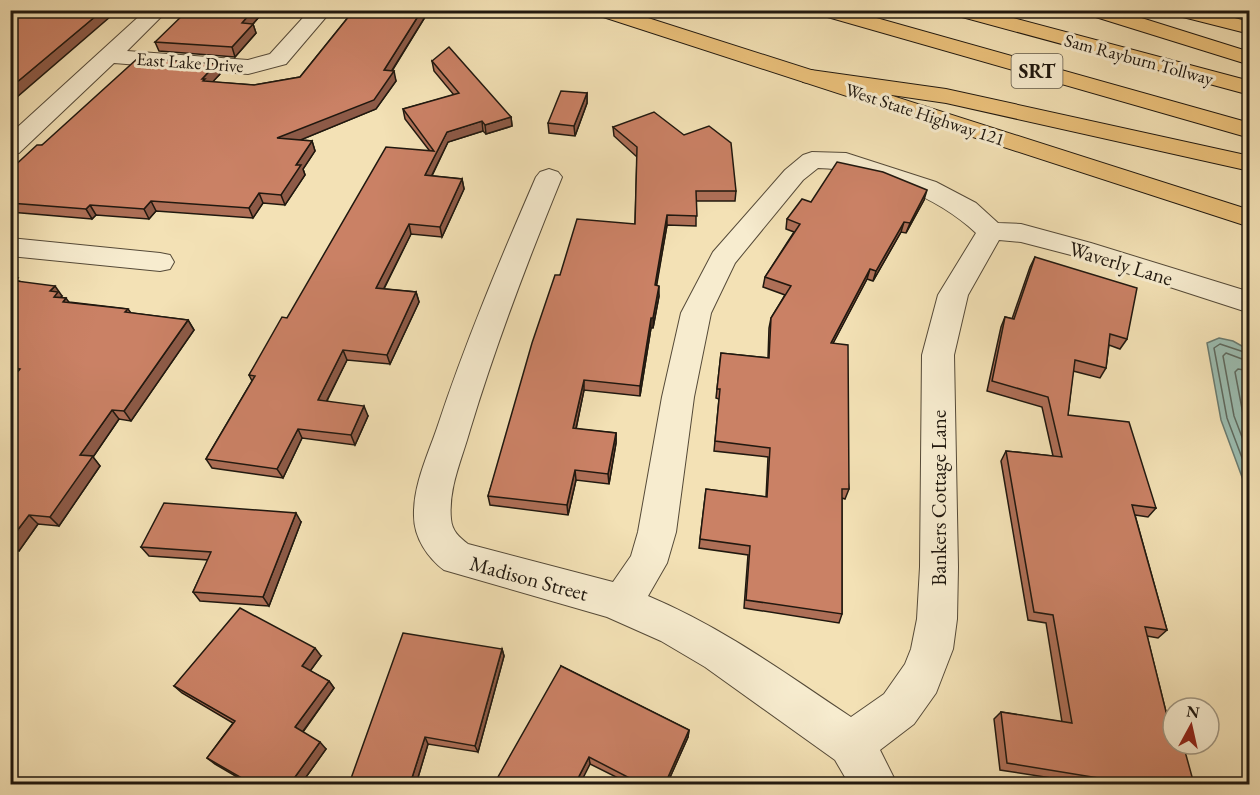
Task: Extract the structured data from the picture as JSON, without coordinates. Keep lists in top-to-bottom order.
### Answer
{
  "streets": {
    "main road": ["Sam Rayburn Tollway", "SRT", "West State Highway 121"],
    "street": [
      "East Lake Drive",
      "Waverly Lane",
      "Bankers Cottage Lane",
      "Madison Street"
    ]
  },
  "crossings": [
    ["Waverly Lane", "Bankers Cottage Lane"],
    ["Bankers Cottage Lane", "Madison Street"]
  ],
  "north": "top"
}
